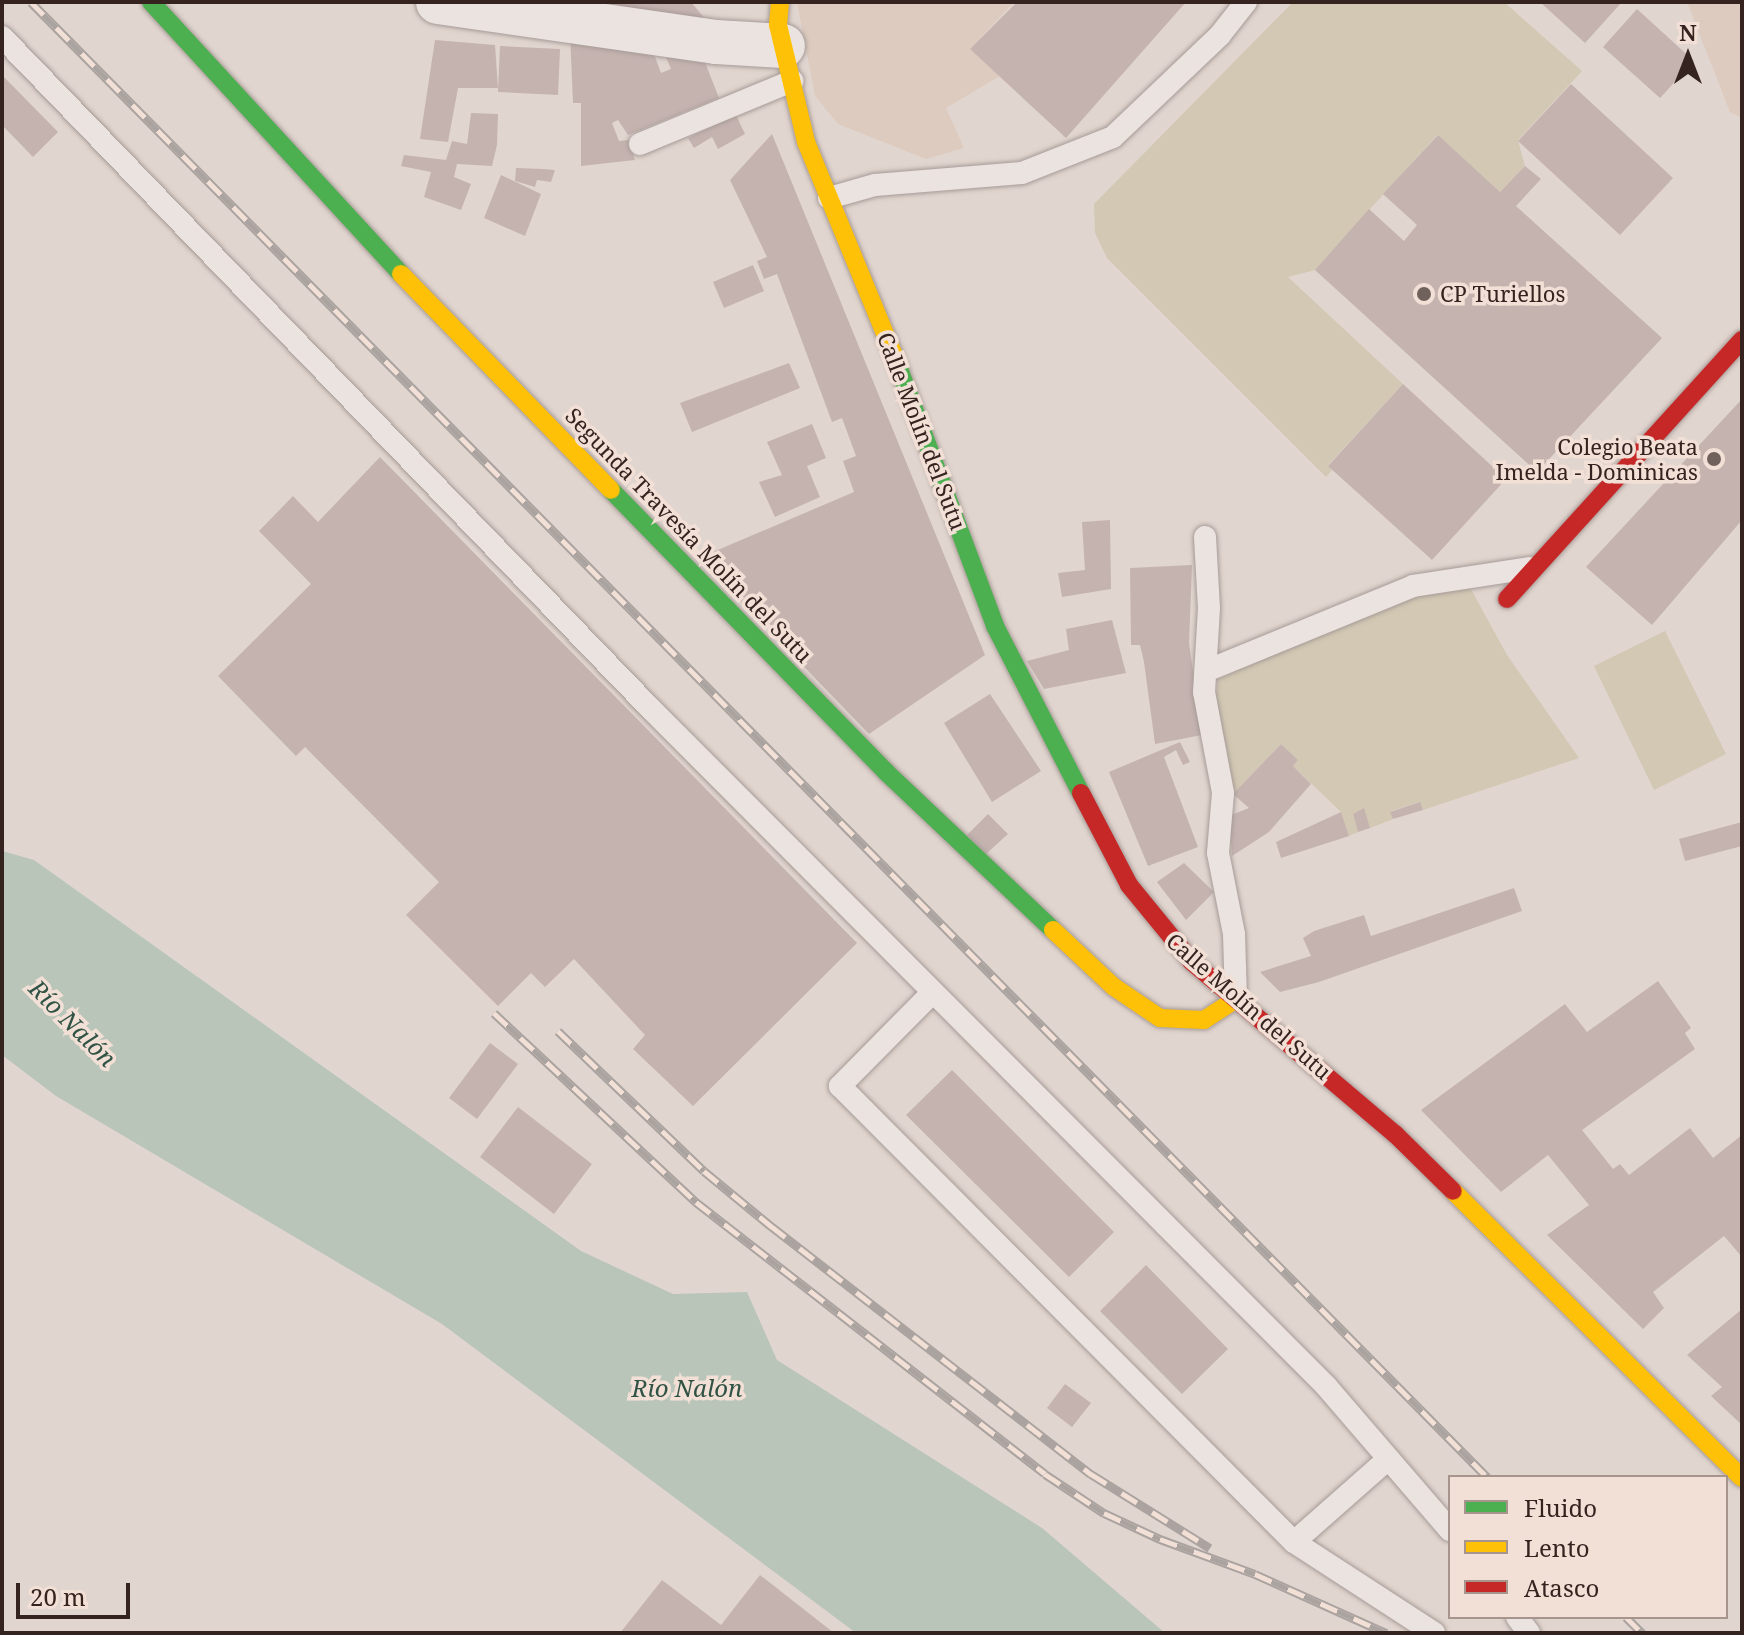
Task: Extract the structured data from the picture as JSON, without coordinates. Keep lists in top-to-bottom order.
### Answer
{
  "streets": {
    "street": ["Calle Molín del Sutu", "Segunda Travesía Molín del Sutu"]
  },
  "crossings": [
    ["Calle Molín del Sutu", "Segunda Travesía Molín del Sutu"]
  ],
  "water": ["Río Nalón"],
  "places": ["CP Turiellos", "Colegio Beata Imelda - Dominicas"],
  "legend": ["Fluido", "Lento", "Atasco"],
  "scale_bar": "20 m",
  "north": "top"
}
